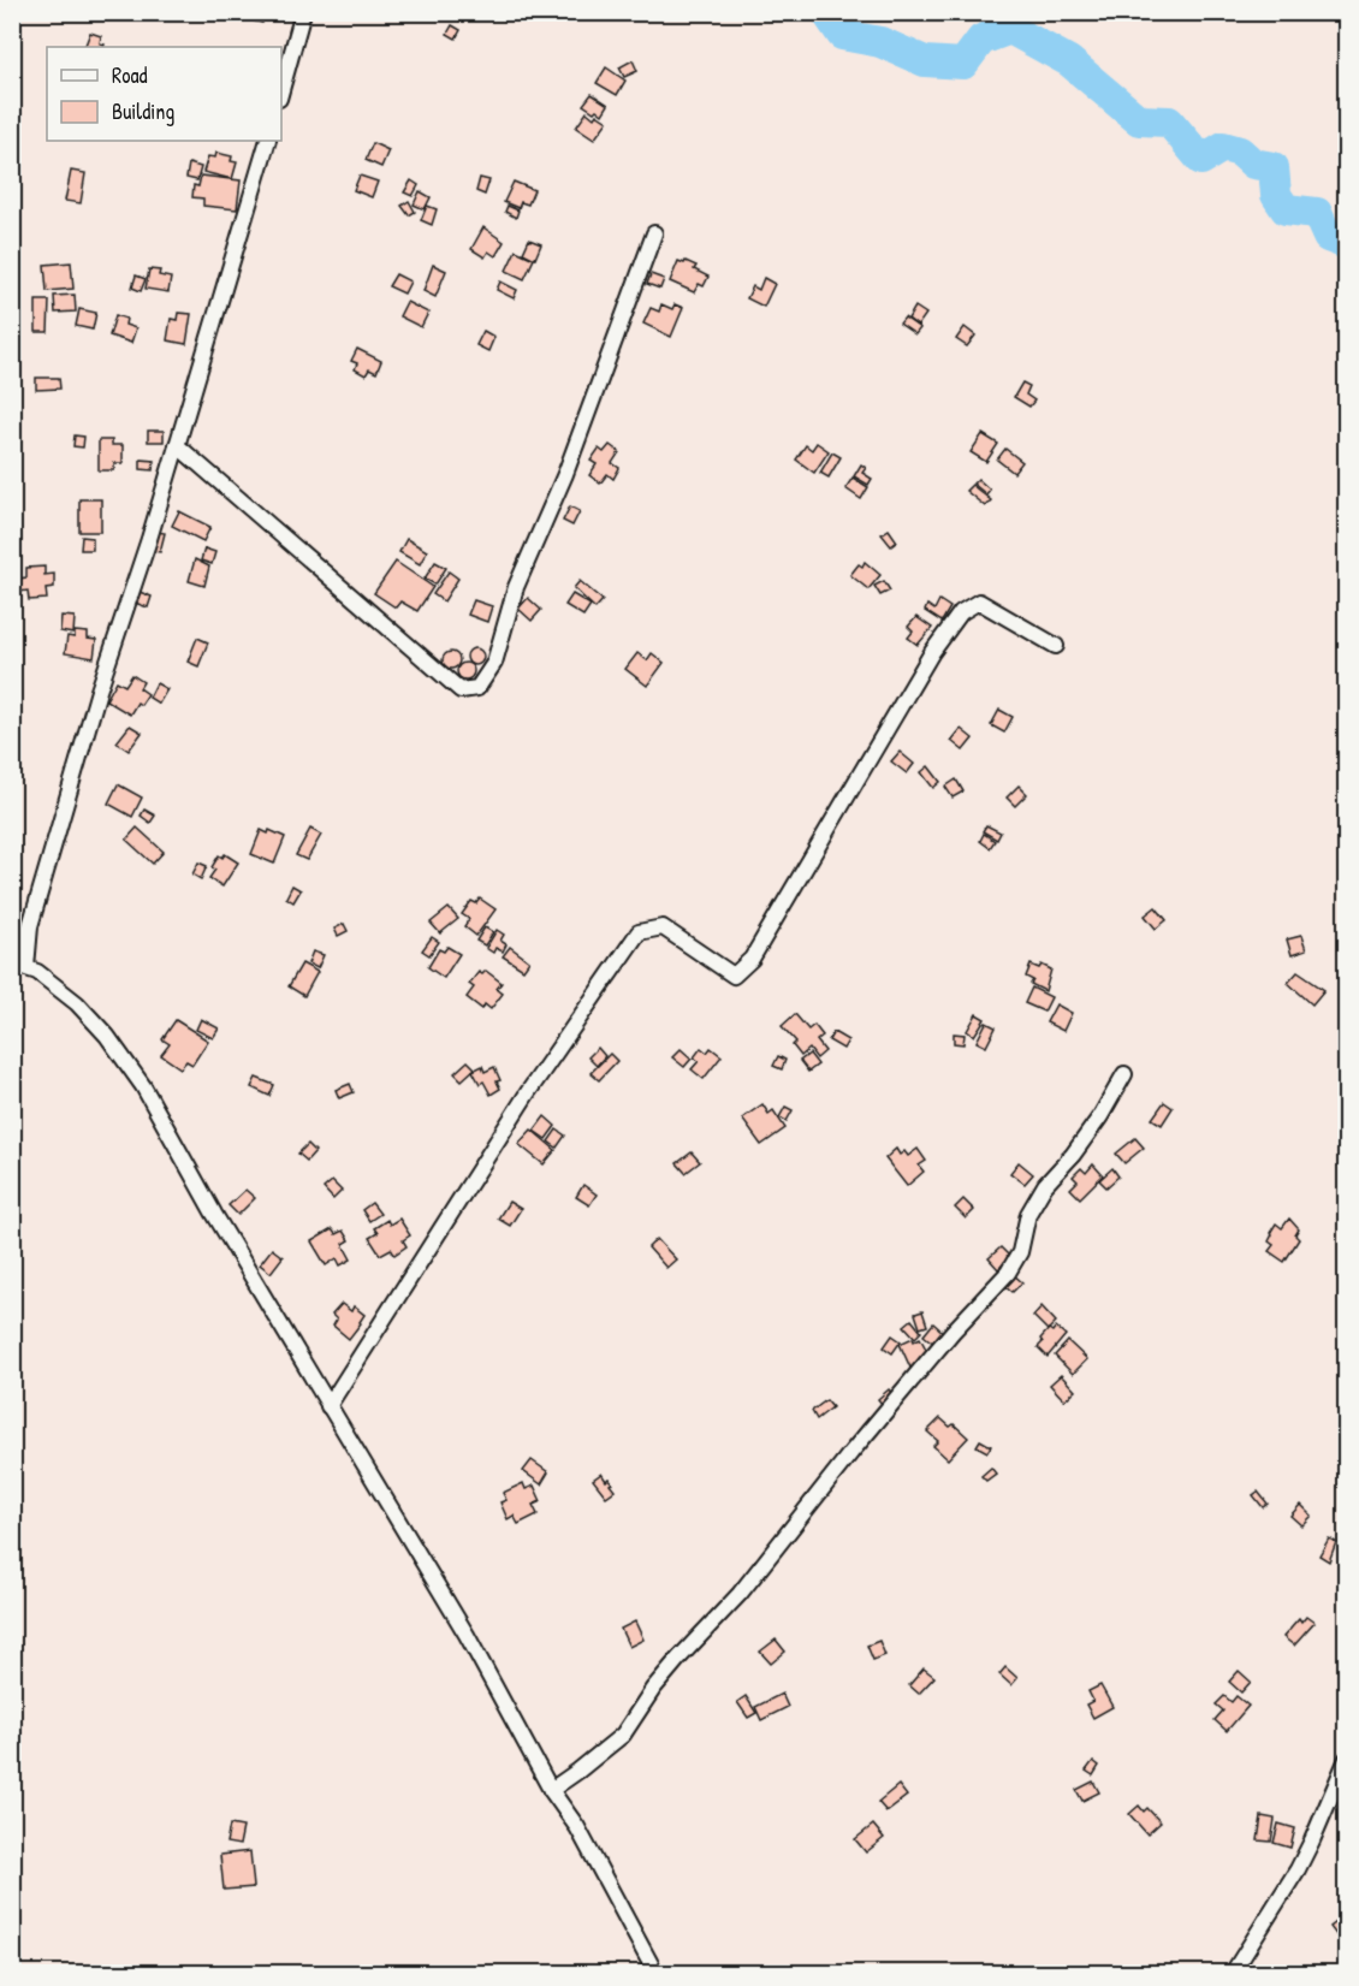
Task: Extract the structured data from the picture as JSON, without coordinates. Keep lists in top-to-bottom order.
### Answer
{
  "legend": ["Road", "Building"]
}
